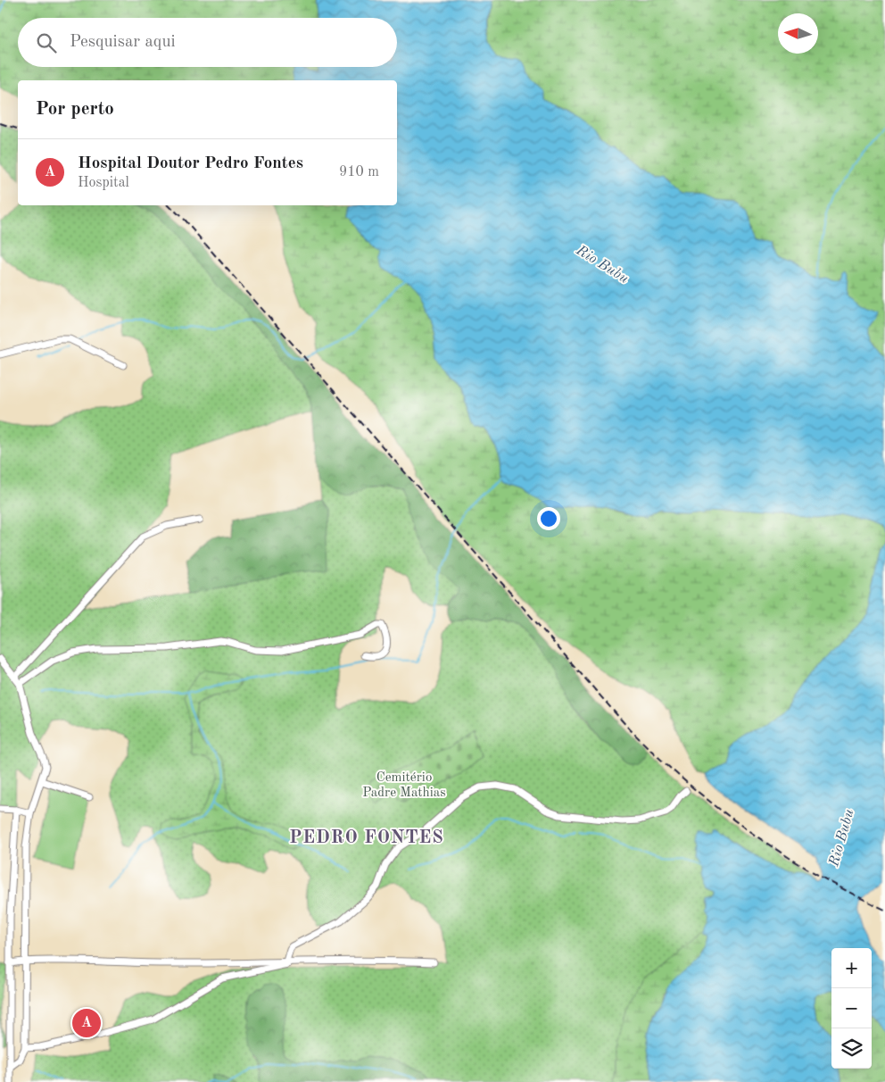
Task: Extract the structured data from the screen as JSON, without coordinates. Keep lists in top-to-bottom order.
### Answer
{
  "districts": ["PEDRO FONTES"],
  "water": ["Rio Bubu"],
  "parks": ["Cemitério Padre Mathias"],
  "north": "left",
  "page": {
    "search": "Pesquisar aqui",
    "heading": "Por perto",
    "list": [
      {
        "mark": "A",
        "name": "Hospital Doutor Pedro Fontes",
        "note": "Hospital",
        "value": "910 m"
      }
    ],
    "map_buttons": ["+", "−"],
    "pins": "A"
  }
}
